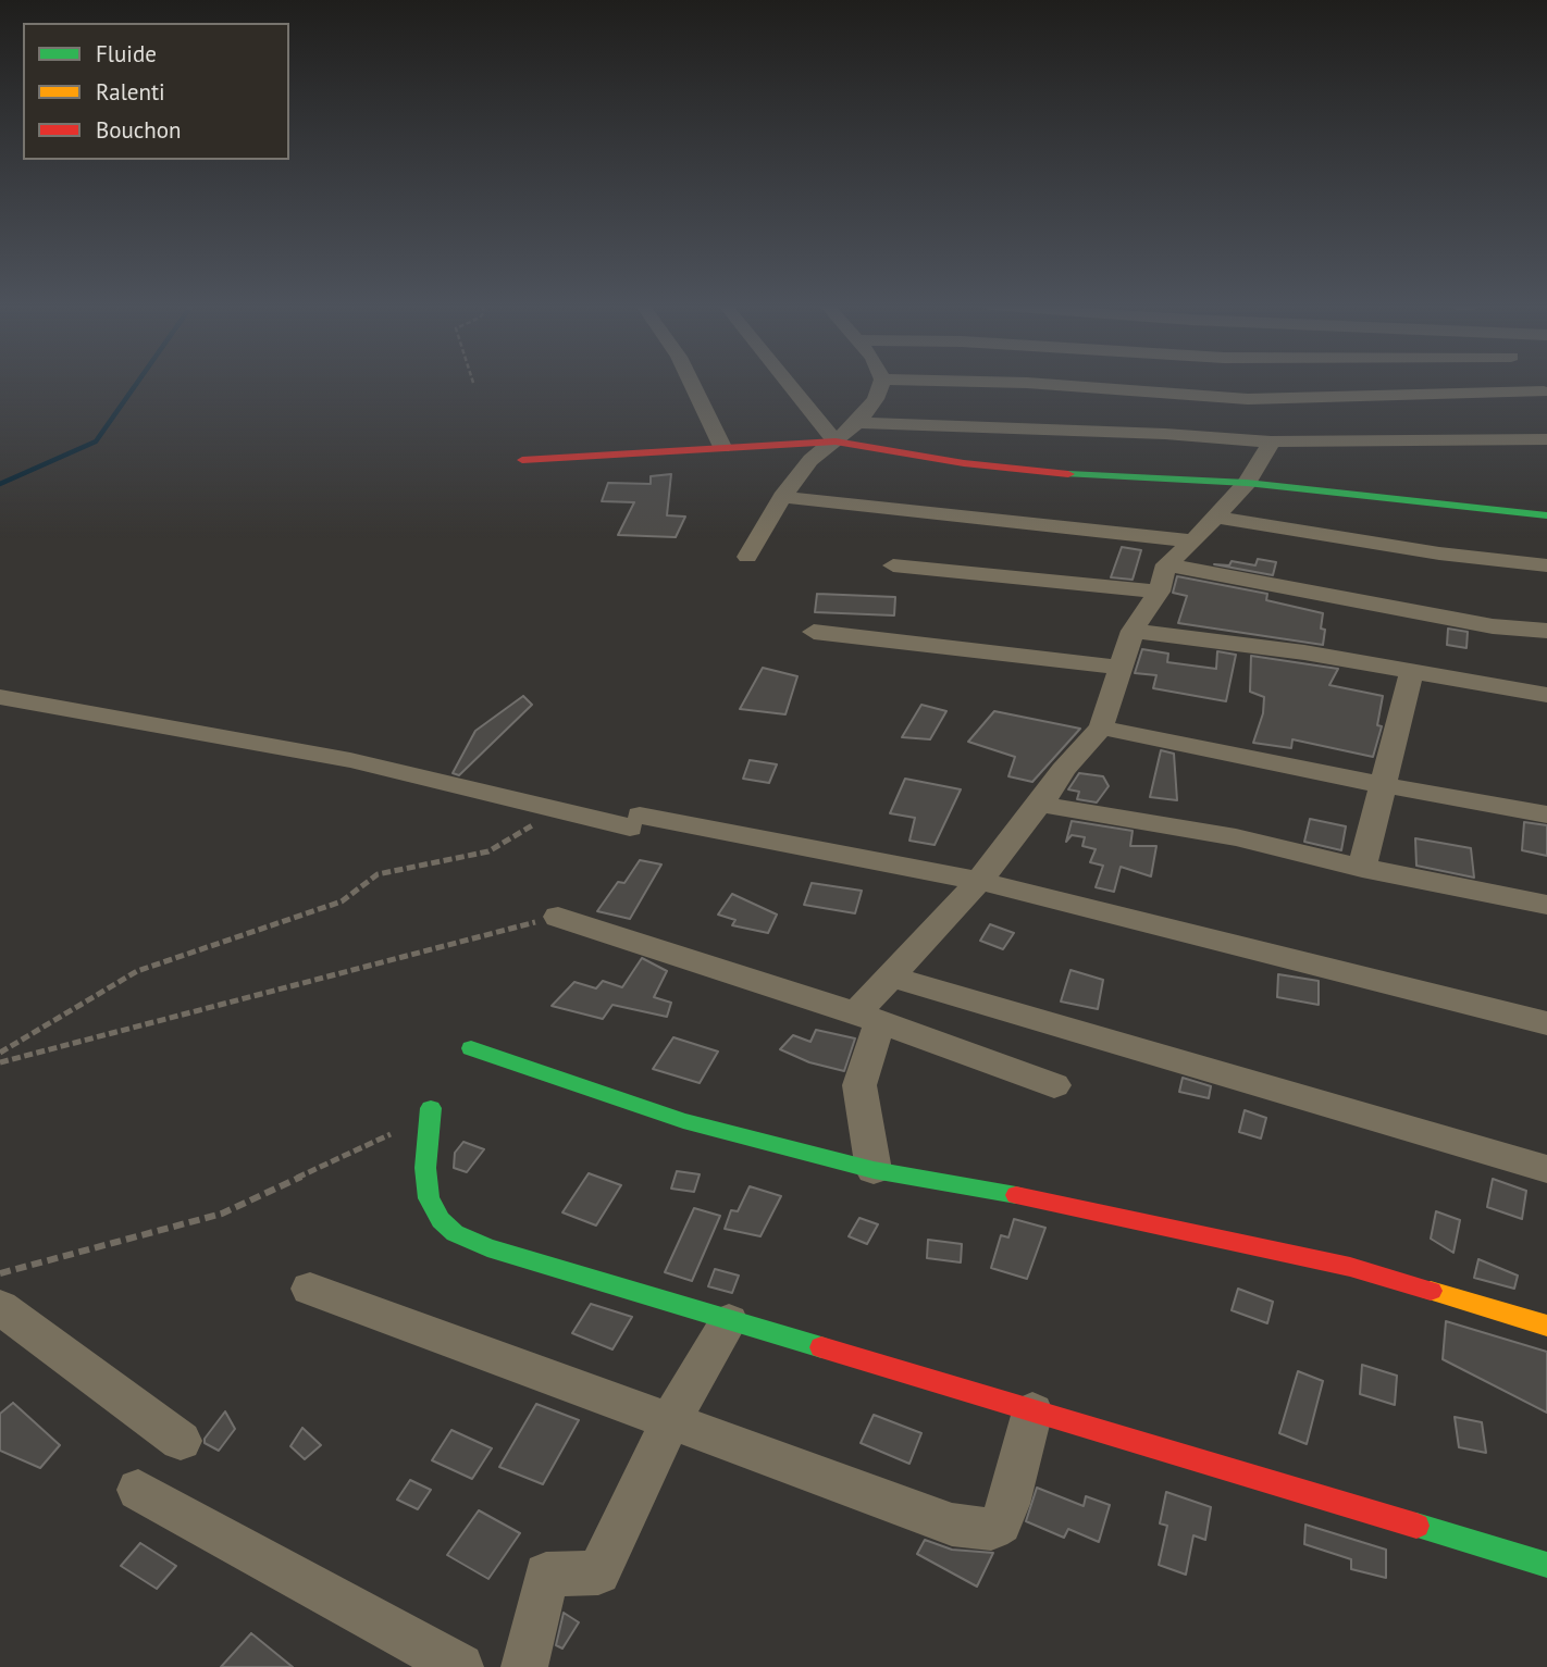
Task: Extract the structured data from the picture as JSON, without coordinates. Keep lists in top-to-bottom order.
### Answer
{
  "legend": ["Fluide", "Ralenti", "Bouchon"]
}
